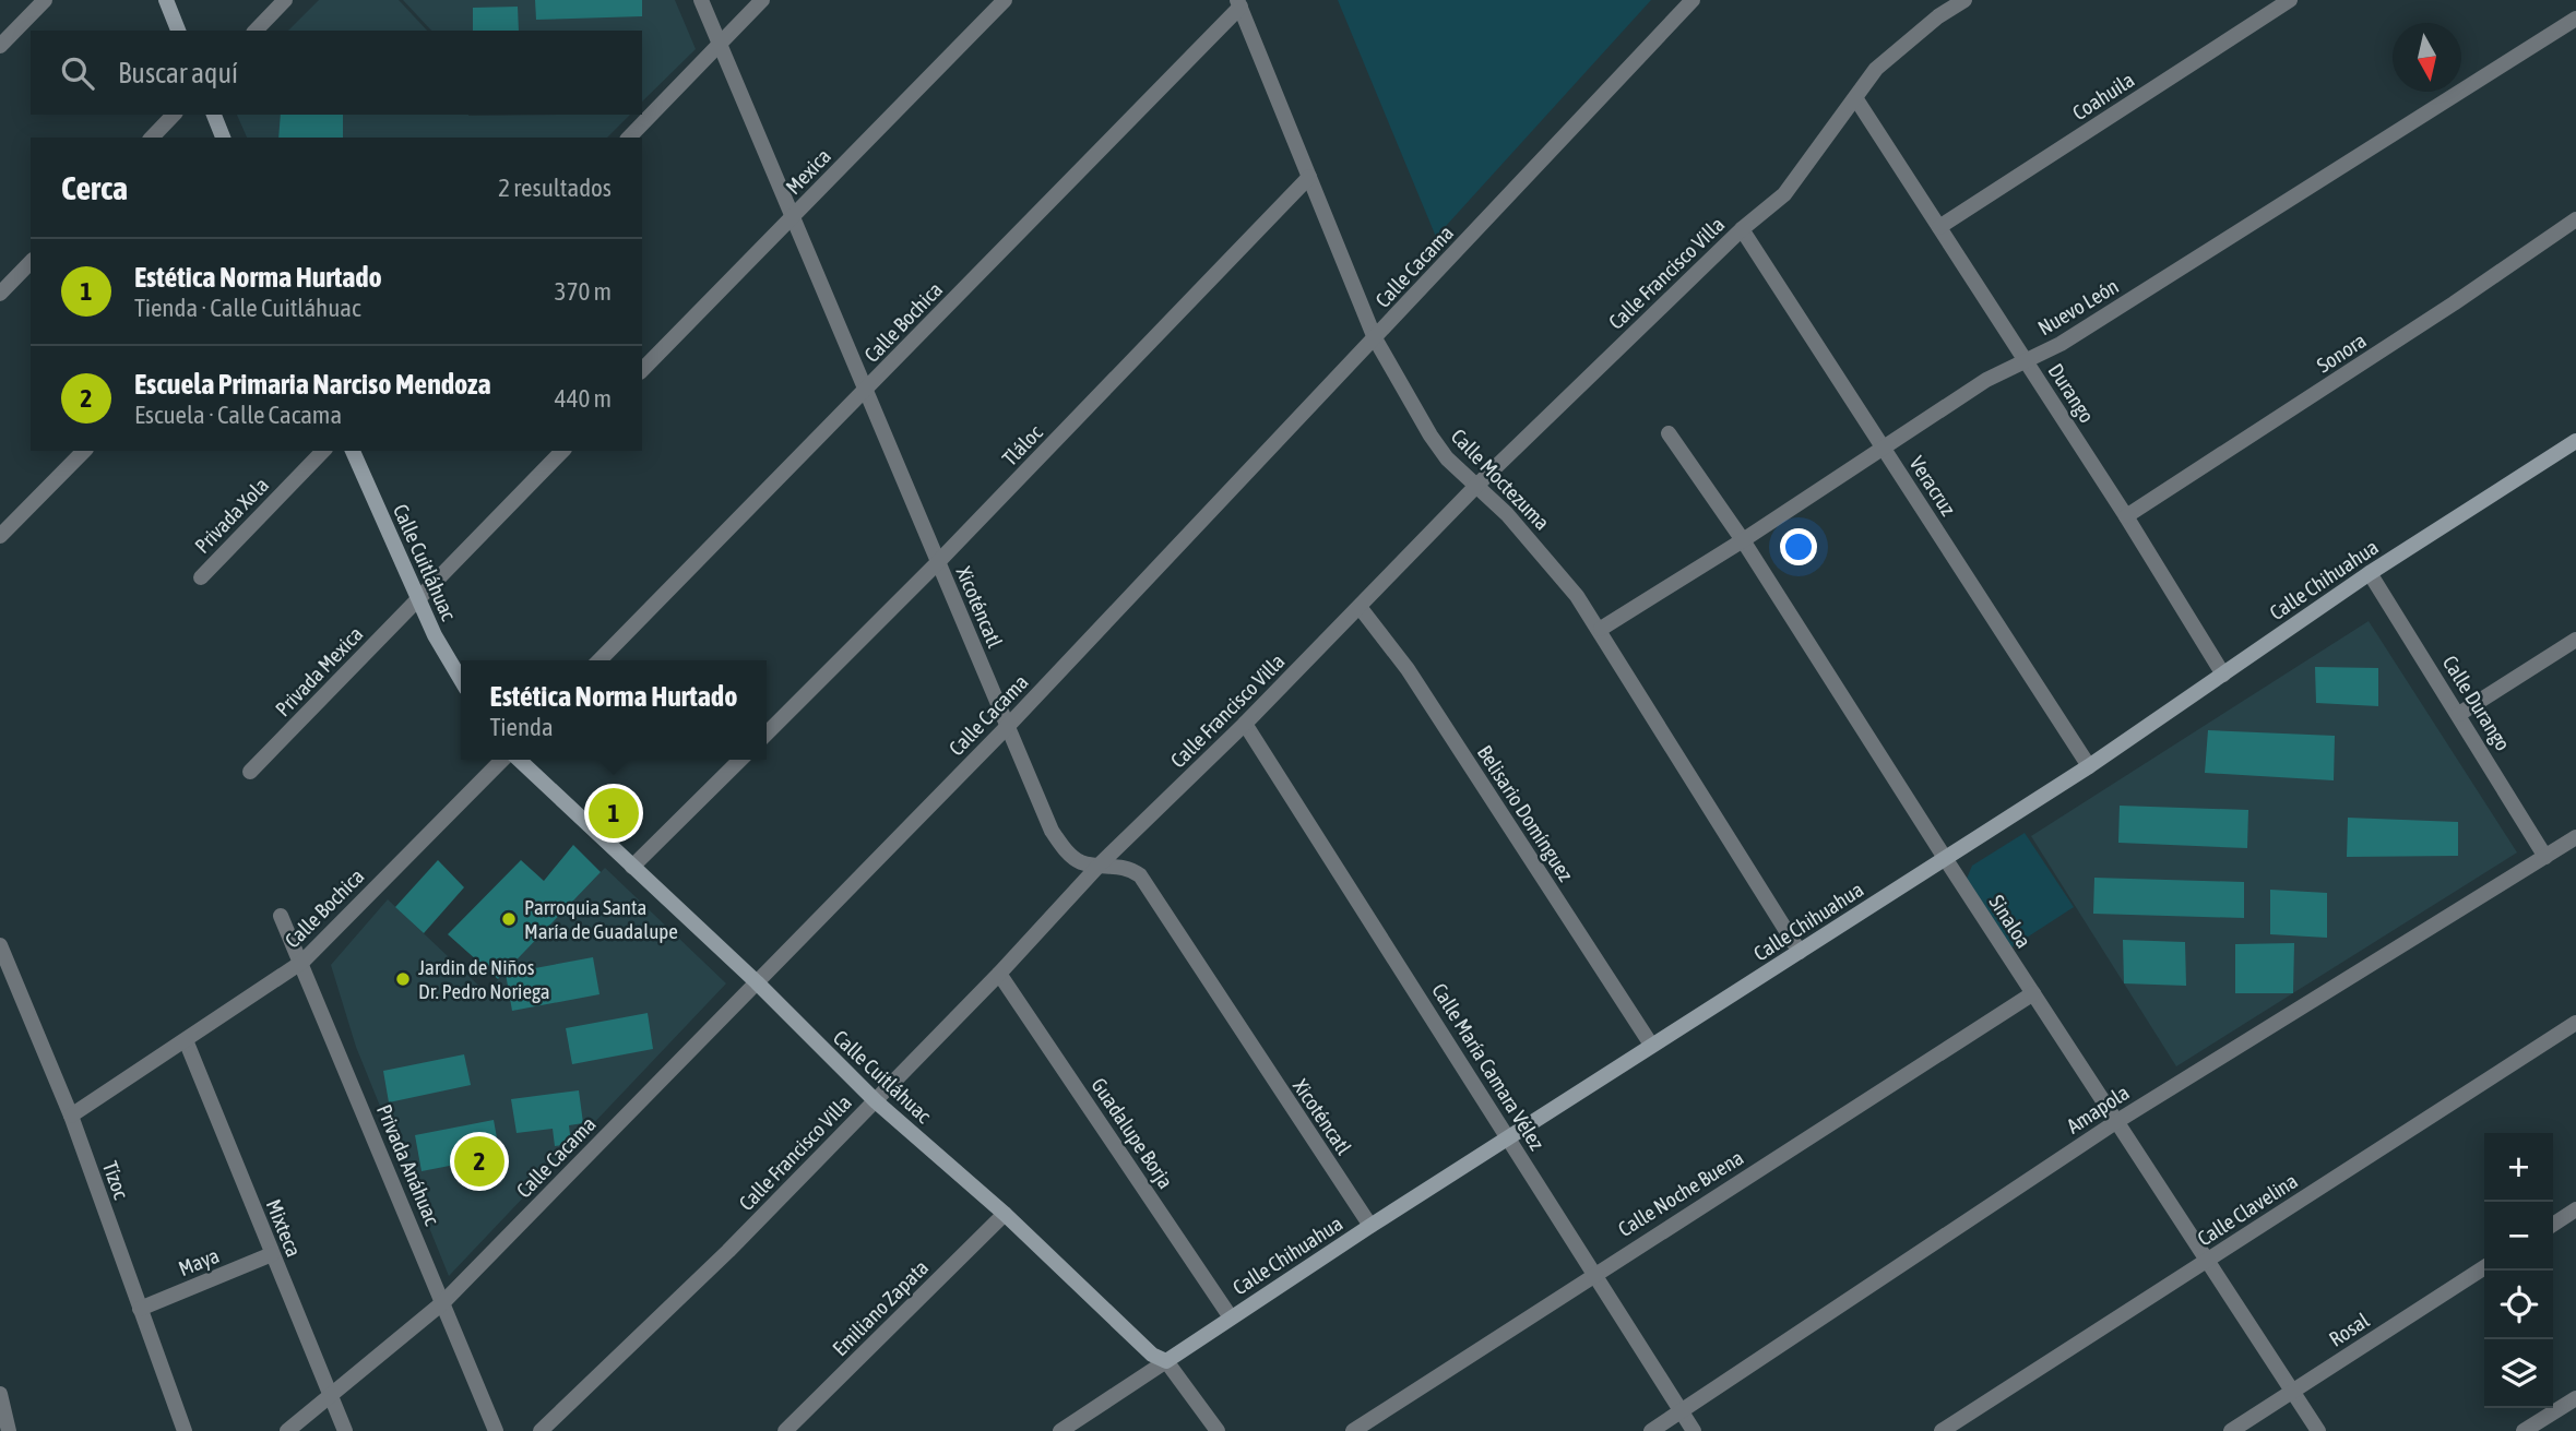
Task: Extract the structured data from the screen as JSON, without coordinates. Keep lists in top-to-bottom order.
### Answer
{
  "streets": {
    "street": [
      "Coahuila",
      "Mexica",
      "Calle Cacama",
      "Calle Francisco Villa",
      "Nuevo León",
      "Calle Bochica",
      "Sonora",
      "Durango",
      "Tláloc",
      "Calle Moctezuma",
      "Veracruz",
      "Privada Xola",
      "Calle Cuitláhuac",
      "Calle Chihuahua",
      "Xicoténcatl",
      "Privada Mexica",
      "Calle Durango",
      "Belisario Domínguez",
      "Sinaloa",
      "Calle María Camara Vélez",
      "Amapola",
      "Guadalupe Borja",
      "Privada Anáhuac",
      "Tízoc",
      "Calle Noche Buena",
      "Calle Clavelina",
      "Mixteca",
      "Maya",
      "Emiliano Zapata",
      "Rosal"
    ]
  },
  "crossings": [
    ["Coahuila", "Durango"],
    ["Mexica", "Xicoténcatl"],
    ["Calle Cacama", "Calle Moctezuma"],
    ["Calle Cacama", "Calle Cuitláhuac"],
    ["Calle Cacama", "Xicoténcatl"],
    ["Calle Cacama", "Privada Anáhuac"],
    ["Calle Cacama", "Mixteca"],
    ["Calle Francisco Villa", "Durango"],
    ["Calle Francisco Villa", "Calle Moctezuma"],
    ["Calle Francisco Villa", "Veracruz"],
    ["Calle Francisco Villa", "Calle Cuitláhuac"],
    ["Calle Francisco Villa", "Xicoténcatl"],
    ["Calle Francisco Villa", "Belisario Domínguez"],
    ["Calle Francisco Villa", "Calle María Camara Vélez"],
    ["Calle Francisco Villa", "Guadalupe Borja"],
    ["Nuevo León", "Durango"],
    ["Nuevo León", "Calle Moctezuma"],
    ["Nuevo León", "Veracruz"],
    ["Nuevo León", "Sinaloa"],
    ["Calle Bochica", "Calle Moctezuma"],
    ["Calle Bochica", "Xicoténcatl"],
    ["Calle Bochica", "Privada Anáhuac"],
    ["Calle Bochica", "Tízoc"],
    ["Calle Bochica", "Mixteca"],
    ["Sonora", "Durango"],
    ["Durango", "Calle Chihuahua"],
    ["Tláloc", "Calle Moctezuma"],
    ["Tláloc", "Xicoténcatl"],
    ["Calle Moctezuma", "Calle Chihuahua"],
    ["Veracruz", "Calle Chihuahua"],
    ["Calle Cuitláhuac", "Calle Chihuahua"],
    ["Calle Cuitláhuac", "Privada Mexica"],
    ["Calle Cuitláhuac", "Emiliano Zapata"],
    ["Calle Chihuahua", "Xicoténcatl"],
    ["Calle Chihuahua", "Calle Durango"],
    ["Calle Chihuahua", "Belisario Domínguez"],
    ["Calle Chihuahua", "Sinaloa"],
    ["Calle Chihuahua", "Calle María Camara Vélez"],
    ["Calle Chihuahua", "Guadalupe Borja"],
    ["Calle Durango", "Amapola"],
    ["Sinaloa", "Amapola"],
    ["Sinaloa", "Calle Noche Buena"],
    ["Sinaloa", "Calle Clavelina"],
    ["Sinaloa", "Rosal"],
    ["Calle María Camara Vélez", "Amapola"],
    ["Calle María Camara Vélez", "Calle Noche Buena"],
    ["Tízoc", "Maya"],
    ["Mixteca", "Maya"]
  ],
  "places": ["Parroquia Santa María de Guadalupe", "Jardin de Niños Dr. Pedro Noriega"],
  "north": "bottom",
  "page": {
    "search": "Buscar aquí",
    "heading": ["Cerca", "2 resultados"],
    "list": [
      {
        "mark": "1",
        "name": "Estética Norma Hurtado",
        "note": "Tienda · Calle Cuitláhuac",
        "value": "370 m"
      },
      {
        "mark": "2",
        "name": "Escuela Primaria Narciso Mendoza",
        "note": "Escuela · Calle Cacama",
        "value": "440 m"
      }
    ],
    "popup": ["Estética Norma Hurtado", "Tienda"],
    "pins": ["1", "2"],
    "map_buttons": ["+", "−"]
  }
}
